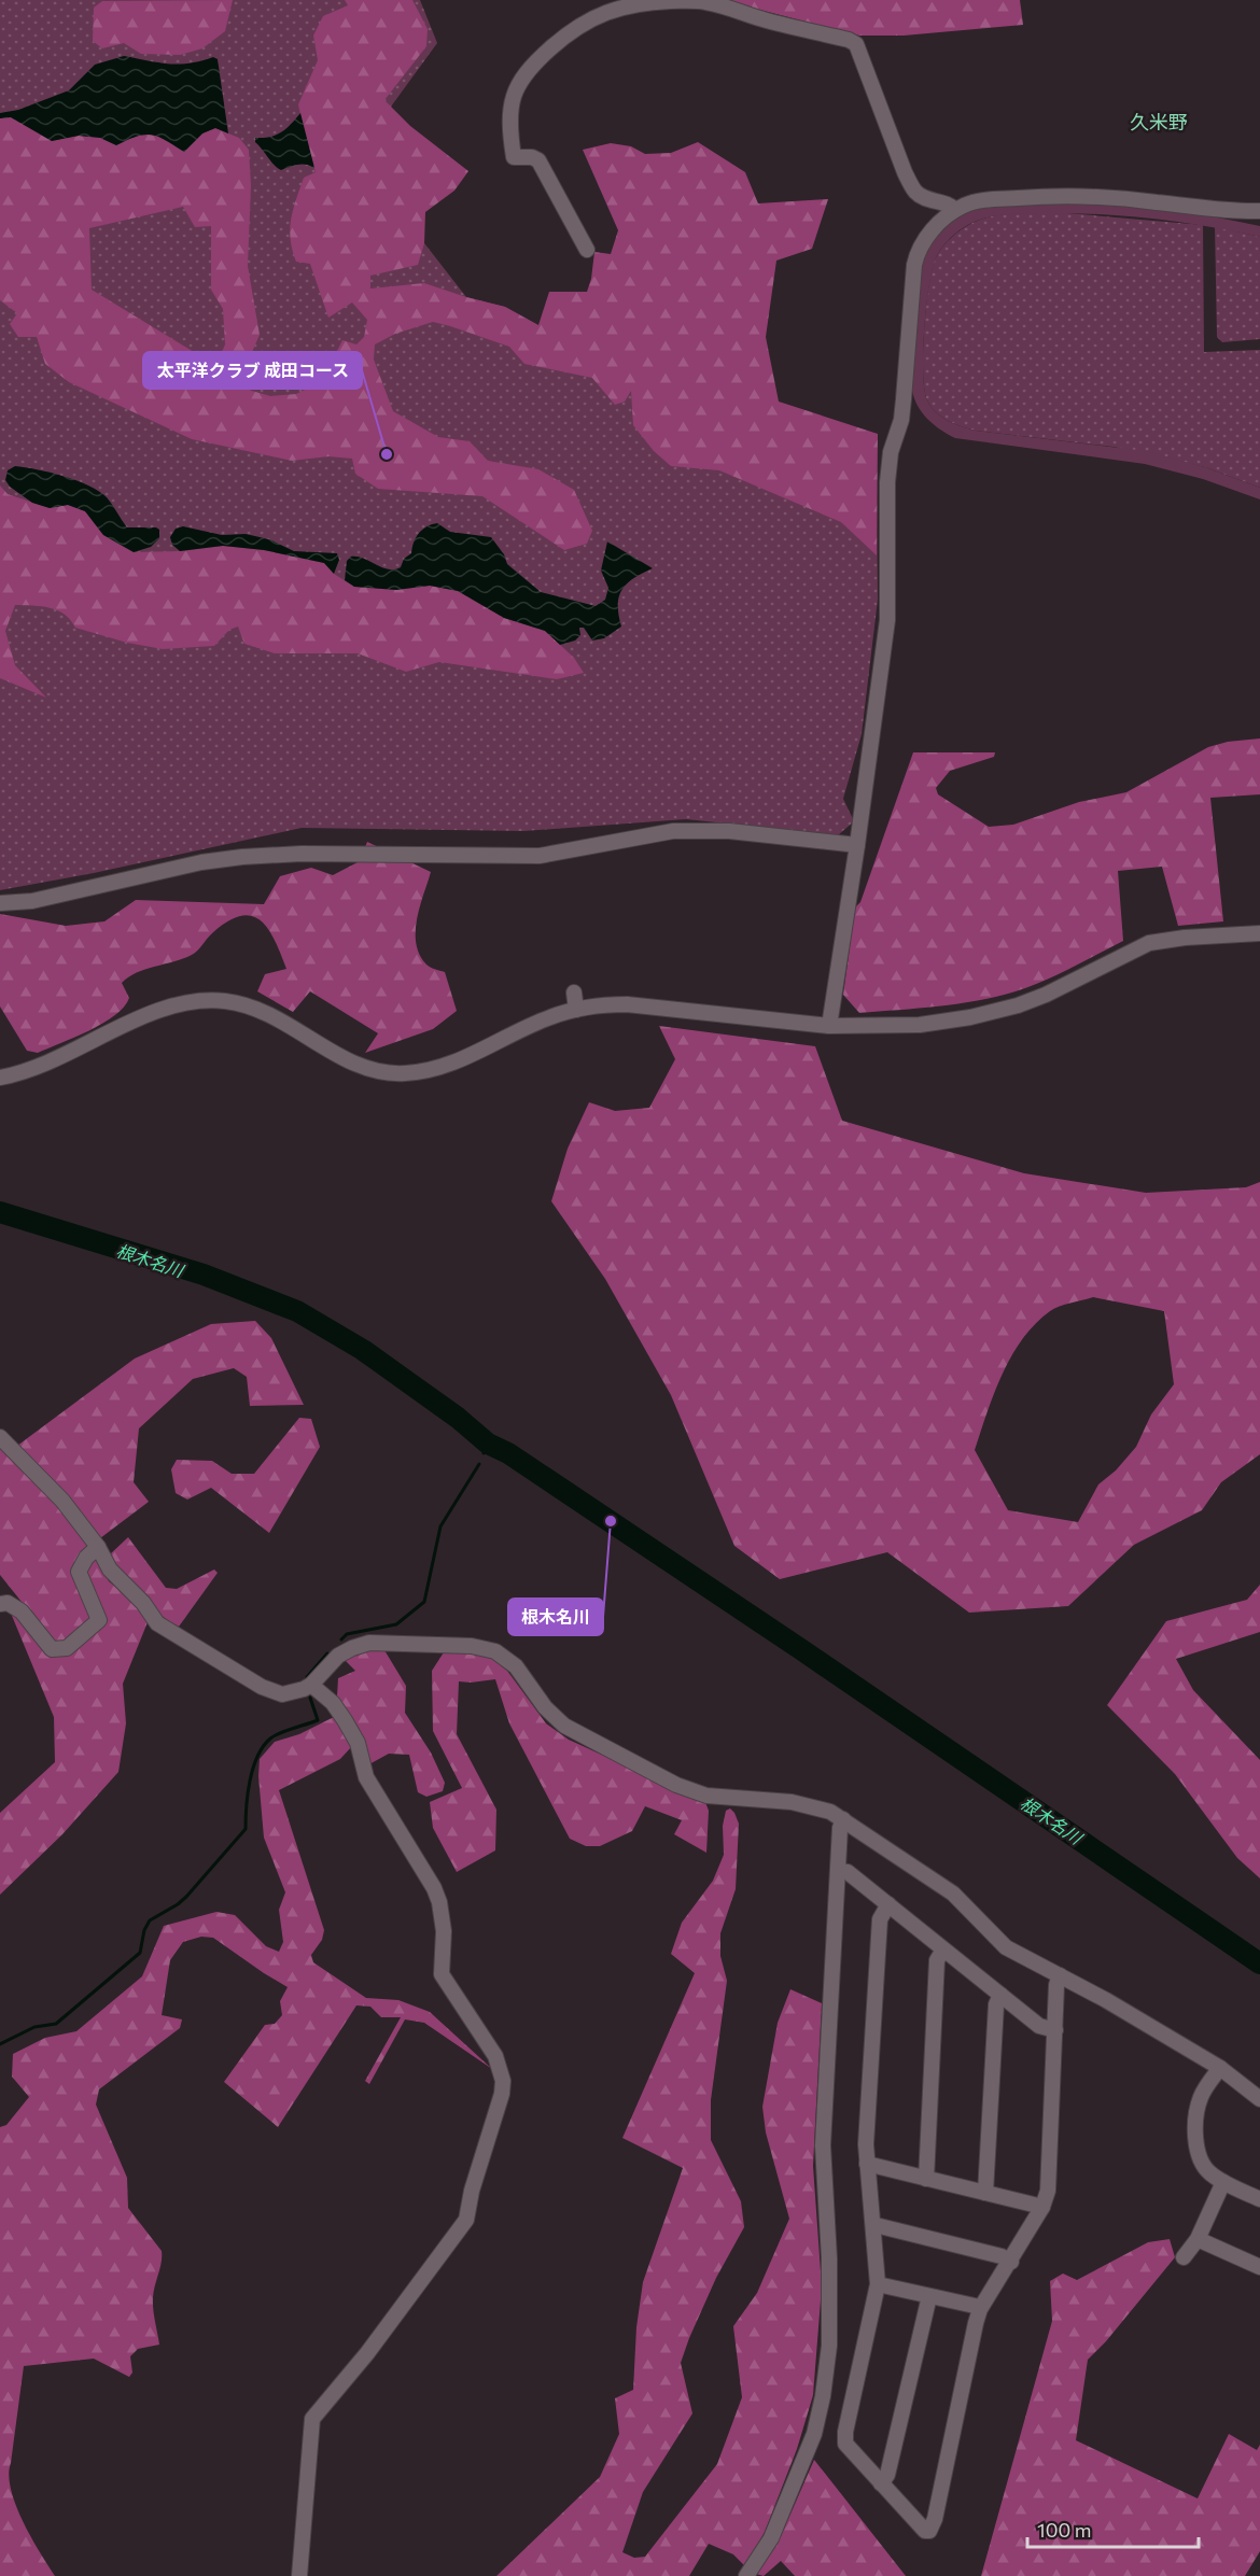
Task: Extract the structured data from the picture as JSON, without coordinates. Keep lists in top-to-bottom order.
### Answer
{
  "districts": ["久米野"],
  "water": ["根木名川"],
  "places": ["太平洋クラブ 成田コース", "根木名川"],
  "scale_bar": "100 m"
}
